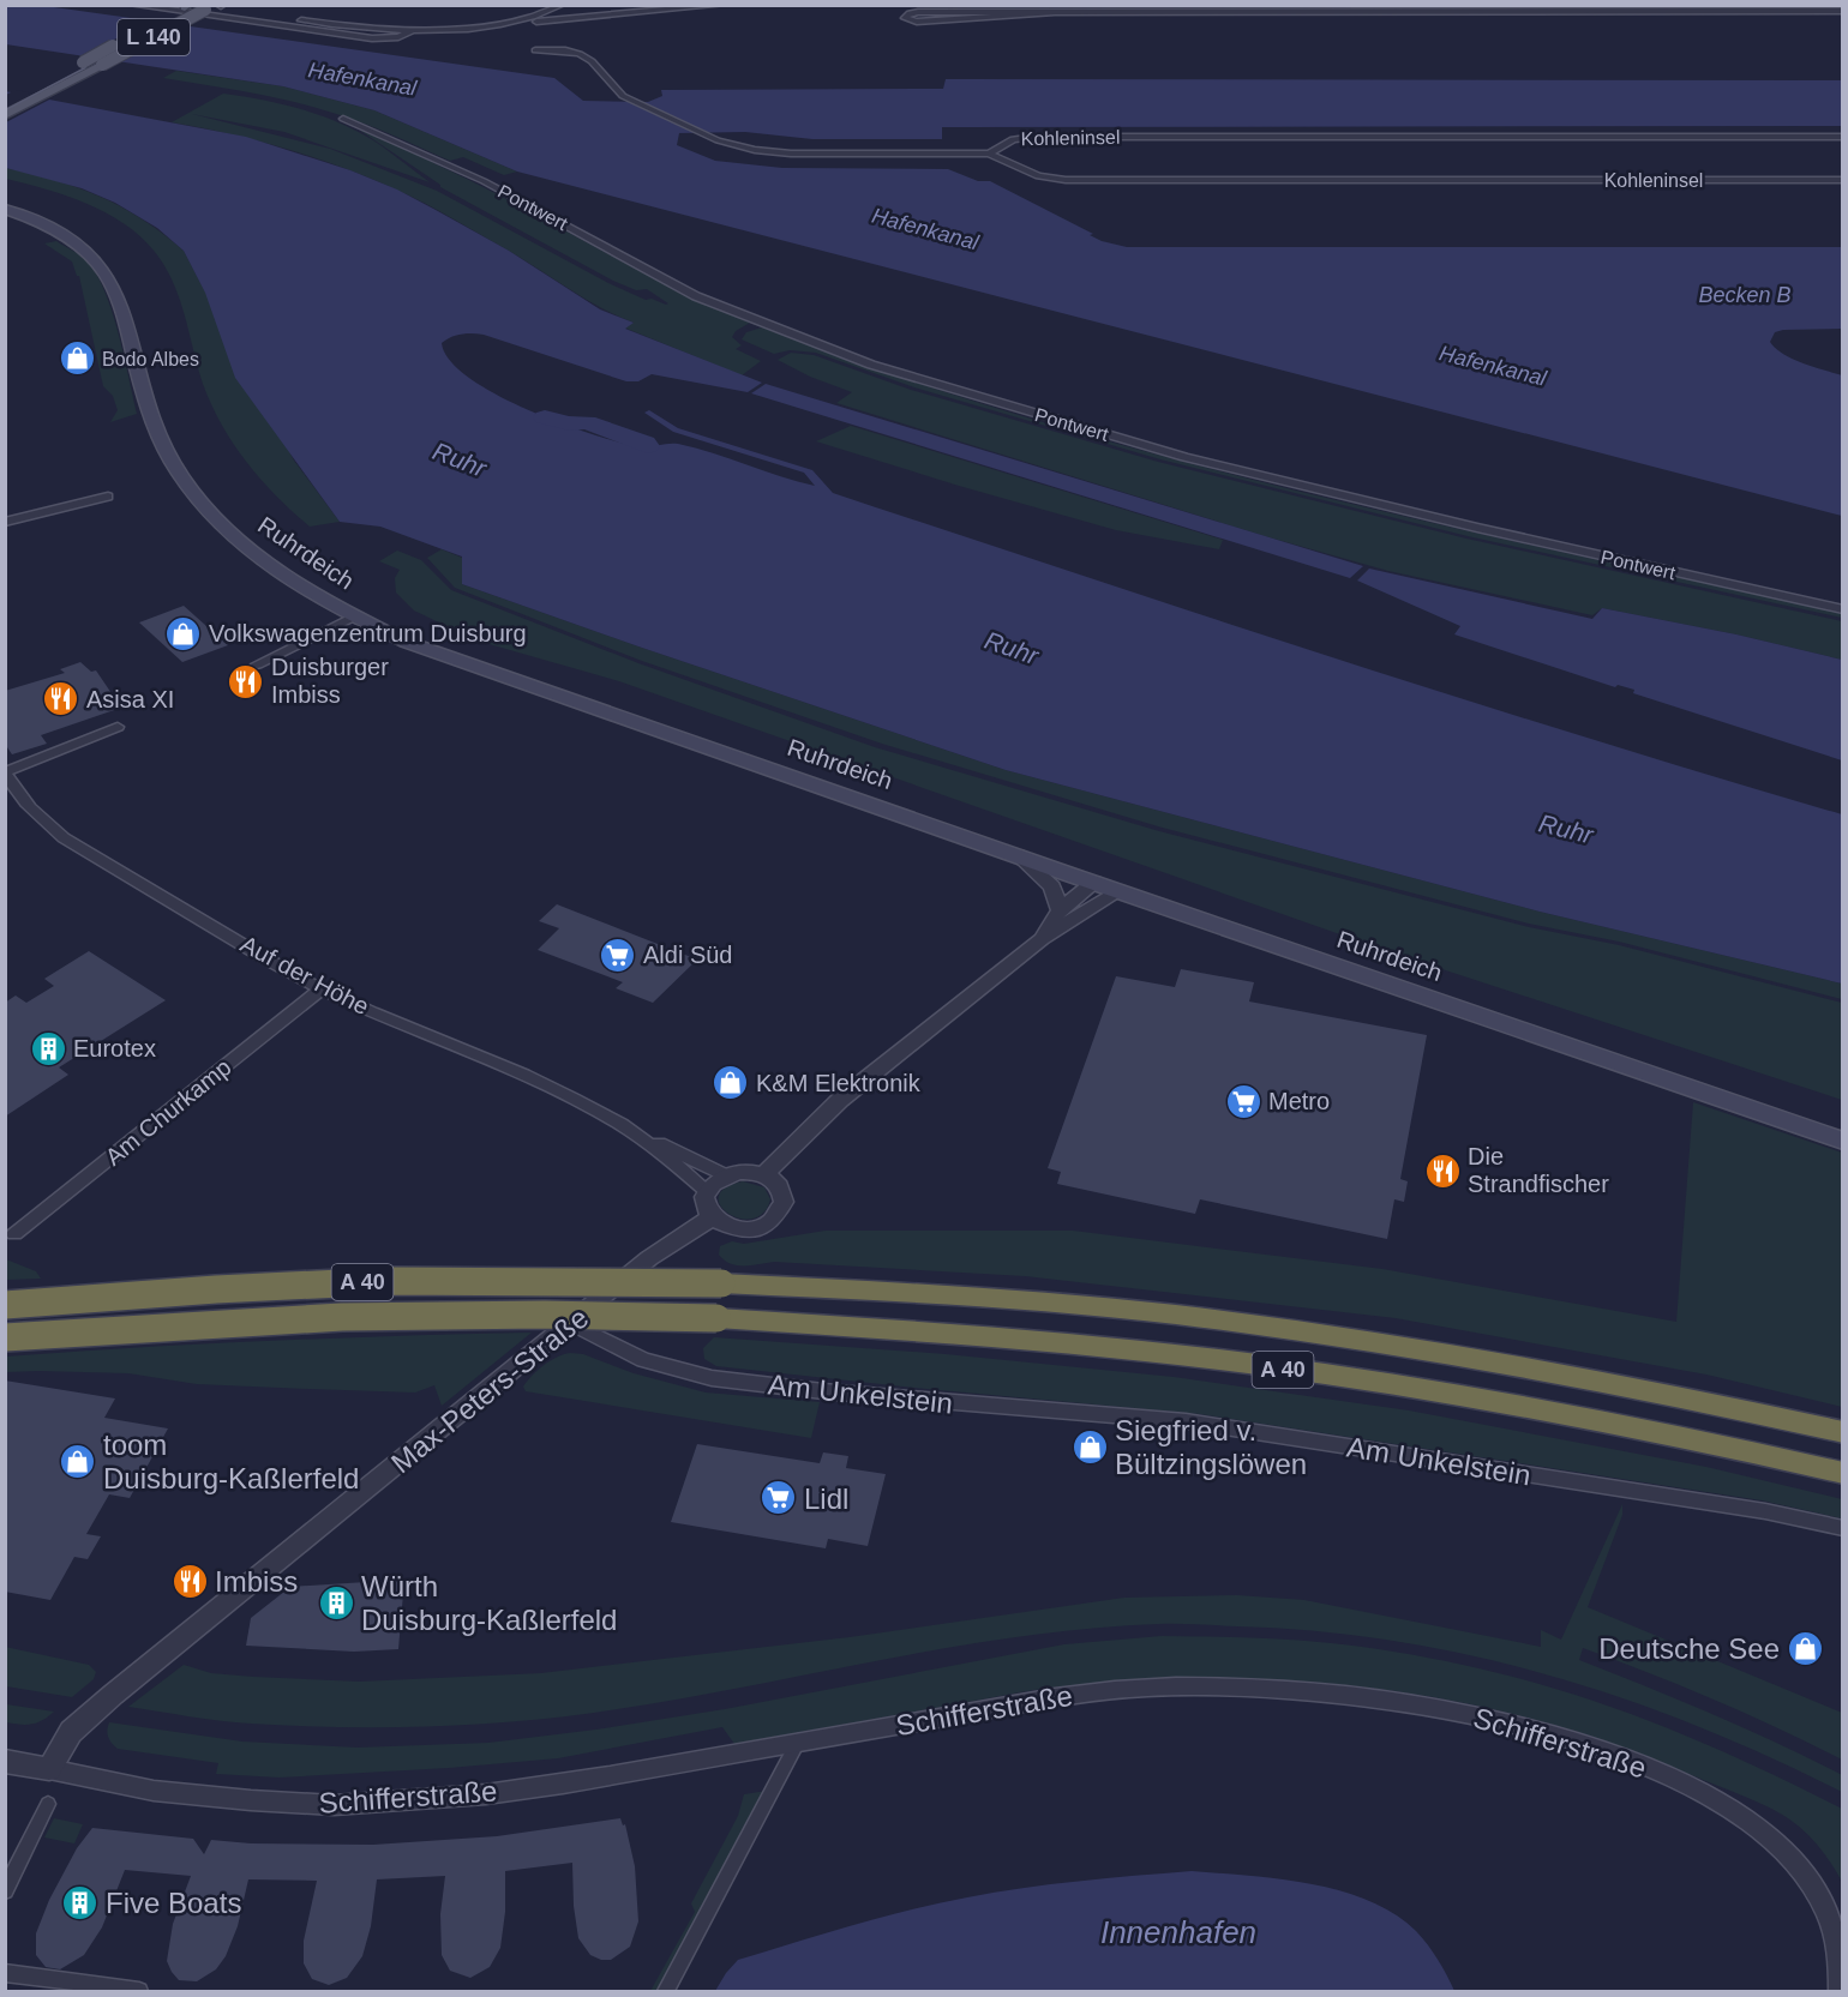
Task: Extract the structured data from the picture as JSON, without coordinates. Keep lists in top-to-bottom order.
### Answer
{
  "streets": {
    "highway": ["A 40"],
    "main road": ["L 140", "Ruhrdeich"],
    "street": [
      "Kohleninsel",
      "Pontwert",
      "Auf der Höhe",
      "Am Churkamp",
      "Max-Peters-Straße",
      "Am Unkelstein",
      "Schifferstraße"
    ]
  },
  "crossings": [
    ["Auf der Höhe", "Am Churkamp"],
    ["Auf der Höhe", "Max-Peters-Straße"],
    ["Max-Peters-Straße", "Am Unkelstein"],
    ["Max-Peters-Straße", "Schifferstraße"]
  ],
  "water": [
    "Hafenkanal",
    "Becken B",
    "Ruhr",
    "Innenhafen"
  ],
  "places": {
    "shop": [
      "Bodo Albes",
      "Volkswagenzentrum Duisburg",
      "K&M Elektronik",
      "Siegfried v. Bültzingslöwen",
      "toom Duisburg-Kaßlerfeld",
      "Deutsche See"
    ],
    "restaurant": [
      "Duisburger Imbiss",
      "Asisa XI",
      "Die Strandfischer",
      "Imbiss"
    ],
    "supermarket": ["Aldi Süd", "Metro", "Lidl"],
    "building": ["Eurotex", "Würth Duisburg-Kaßlerfeld", "Five Boats"]
  }
}
